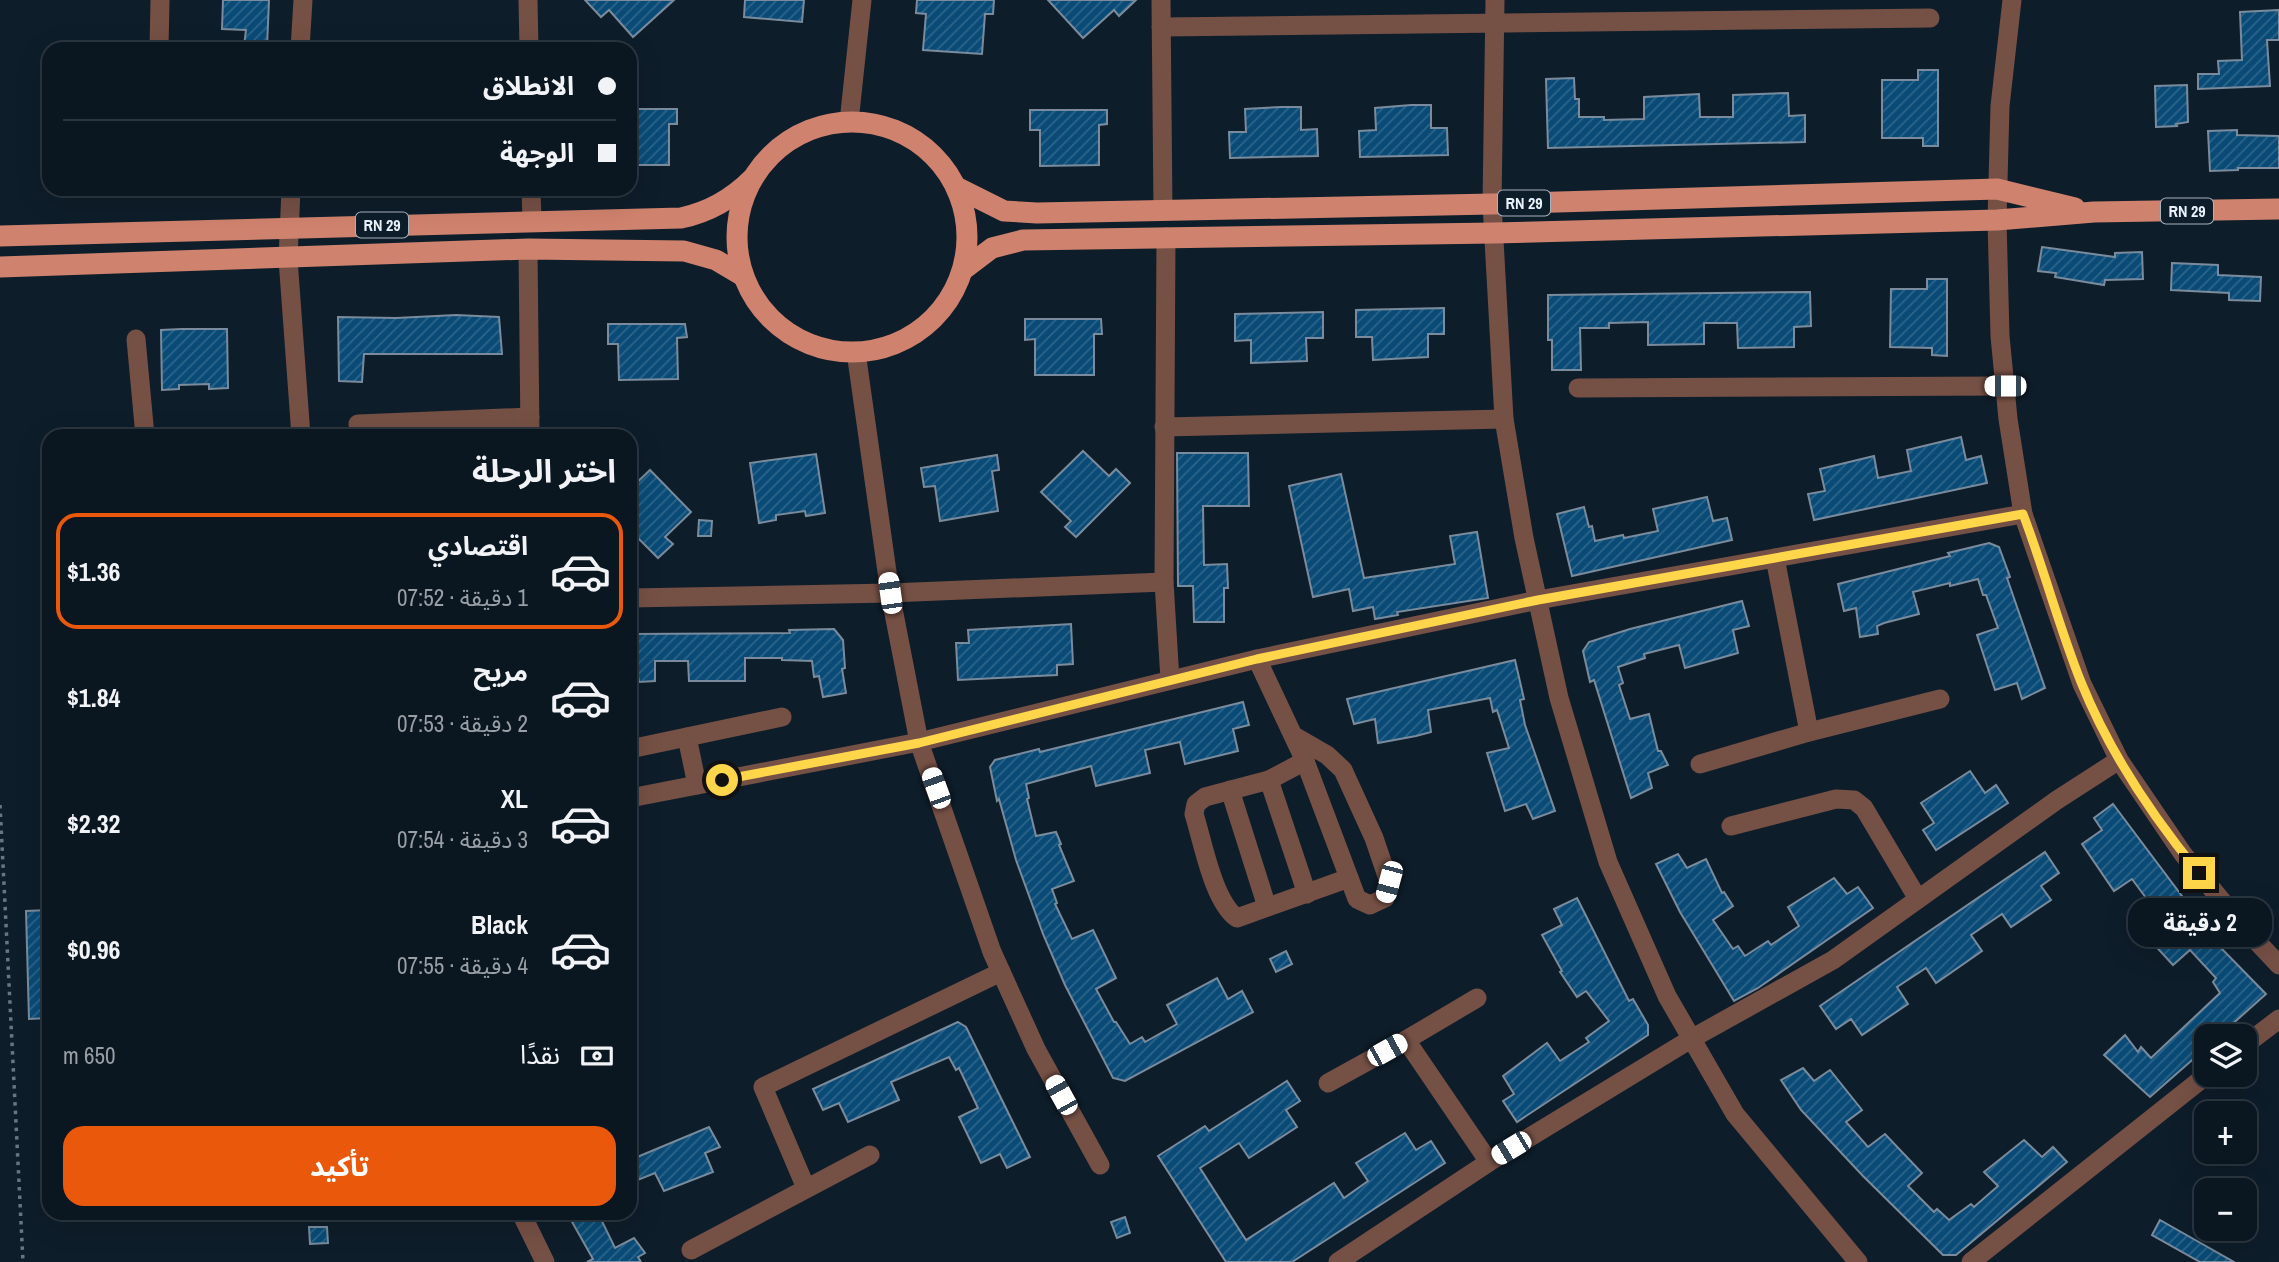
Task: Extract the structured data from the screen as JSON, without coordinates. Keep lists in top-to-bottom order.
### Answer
{
  "streets": {
    "main road": ["RN 29"]
  },
  "page": {
    "banner": ["الانطلاق", "الوجهة"],
    "heading": "اختر الرحلة",
    "list": [
      {
        "name": "اقتصادي",
        "note": "1 دقيقة · 07:52",
        "value": "$1.36"
      },
      {
        "name": "مريح",
        "note": "2 دقيقة · 07:53",
        "value": "$1.84"
      },
      {
        "name": "XL",
        "note": "3 دقيقة · 07:54",
        "value": "$2.32"
      },
      {
        "name": "Black",
        "note": "4 دقيقة · 07:55",
        "value": "$0.96"
      }
    ],
    "bubble": "2 دقيقة",
    "pay": ["نقدًا", "650 m"],
    "map_buttons": ["+", "−"],
    "buttons": "تأكيد"
  }
}
